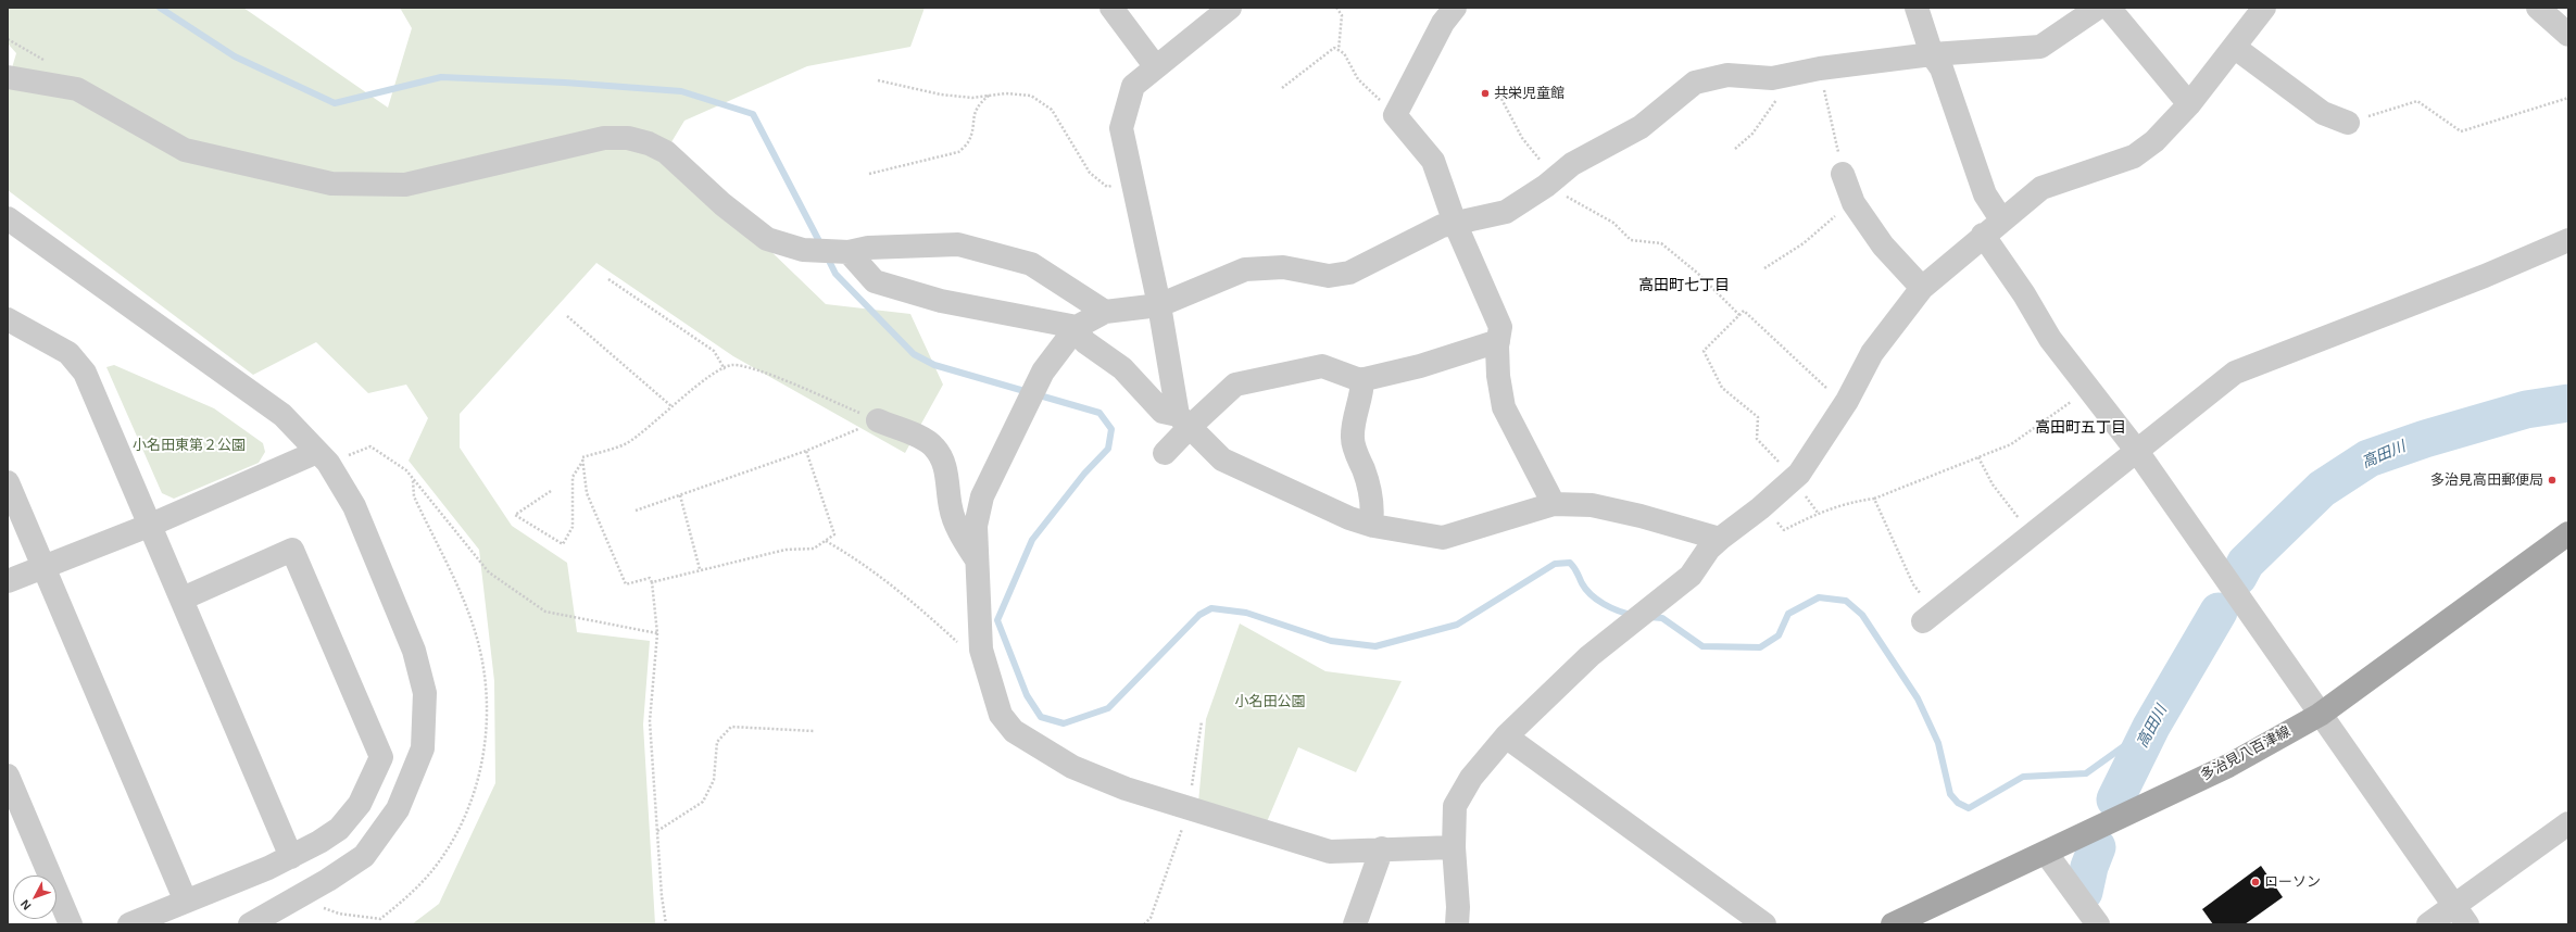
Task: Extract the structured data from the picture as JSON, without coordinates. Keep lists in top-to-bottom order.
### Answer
{
  "streets": {
    "main road": ["多治見八百津線"]
  },
  "districts": ["高田町七丁目", "高田町五丁目"],
  "water": ["高田川"],
  "parks": ["小名田東第２公園", "小名田公園"],
  "places": ["共栄児童館", "多治見高田郵便局", "ローソン"],
  "north": "bottom left"
}
